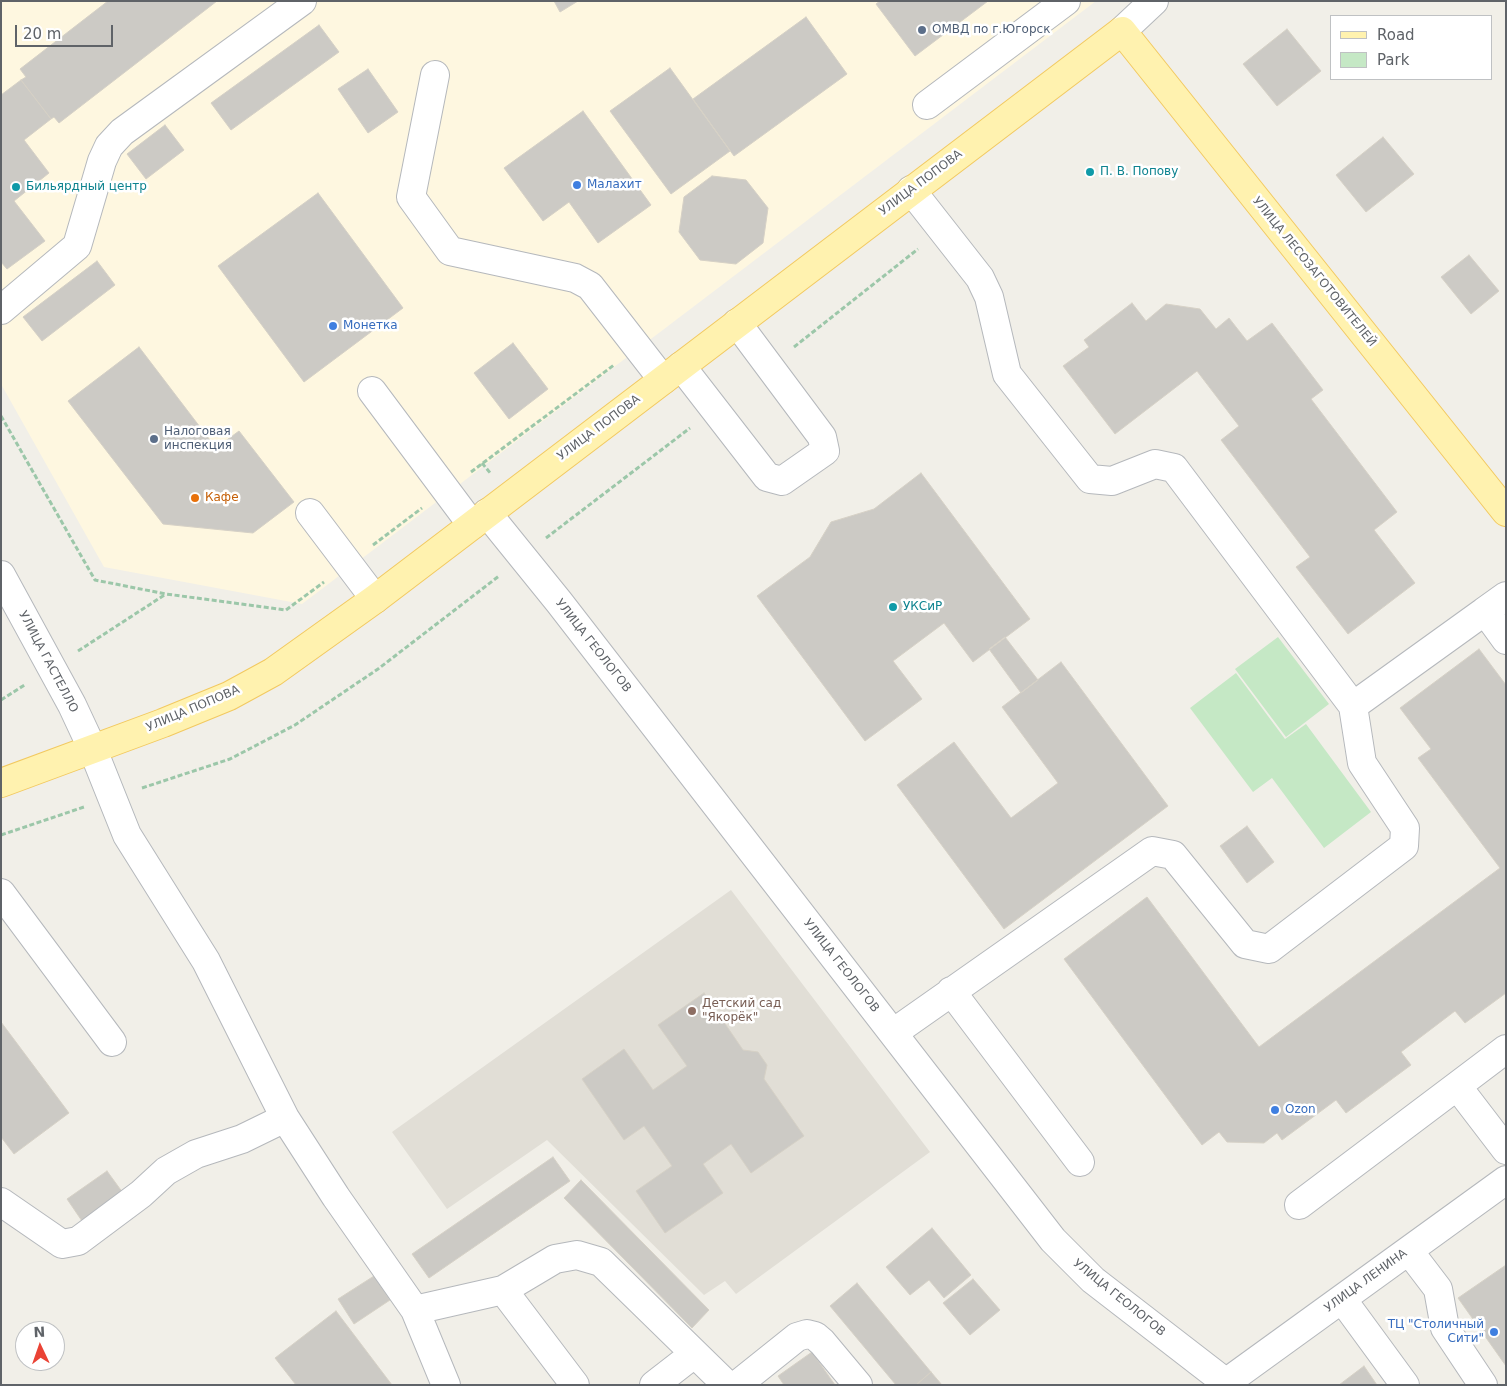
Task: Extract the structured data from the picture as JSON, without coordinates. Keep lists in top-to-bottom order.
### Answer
{
  "streets": {
    "main road": ["УЛИЦА ПОПОВА", "УЛИЦА ЛЕСОЗАГОТОВИТЕЛЕЙ"],
    "street": ["УЛИЦА ГЕОЛОГОВ", "УЛИЦА ГАСТЕЛЛО", "УЛИЦА ЛЕНИНА"]
  },
  "crossings": [
    ["УЛИЦА ПОПОВА", "УЛИЦА ЛЕСОЗАГОТОВИТЕЛЕЙ"],
    ["УЛИЦА ПОПОВА", "УЛИЦА ГЕОЛОГОВ"],
    ["УЛИЦА ПОПОВА", "УЛИЦА ГАСТЕЛЛО"],
    ["УЛИЦА ГЕОЛОГОВ", "УЛИЦА ЛЕНИНА"]
  ],
  "places": [
    "ОМВД по г.Югорск",
    "П. В. Попову",
    "Малахит",
    "Бильярдный центр",
    "Монетка",
    "Налоговая инспекция",
    "Кафе",
    "УКСиР",
    "Детский сад \"Якорёк\"",
    "Ozon",
    "ТЦ \"Столичный Сити\""
  ],
  "legend": ["Road", "Park"],
  "scale_bar": "20 m",
  "north": "top"
}
